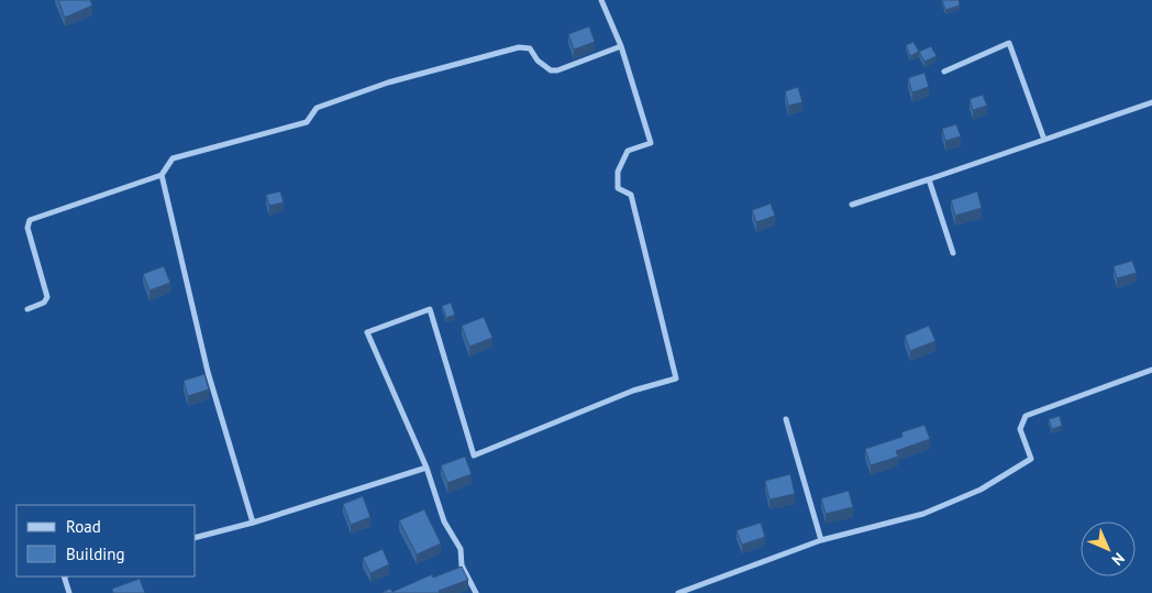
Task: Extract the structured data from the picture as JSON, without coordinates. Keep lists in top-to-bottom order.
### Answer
{
  "legend": ["Road", "Building"],
  "north": "bottom right"
}
